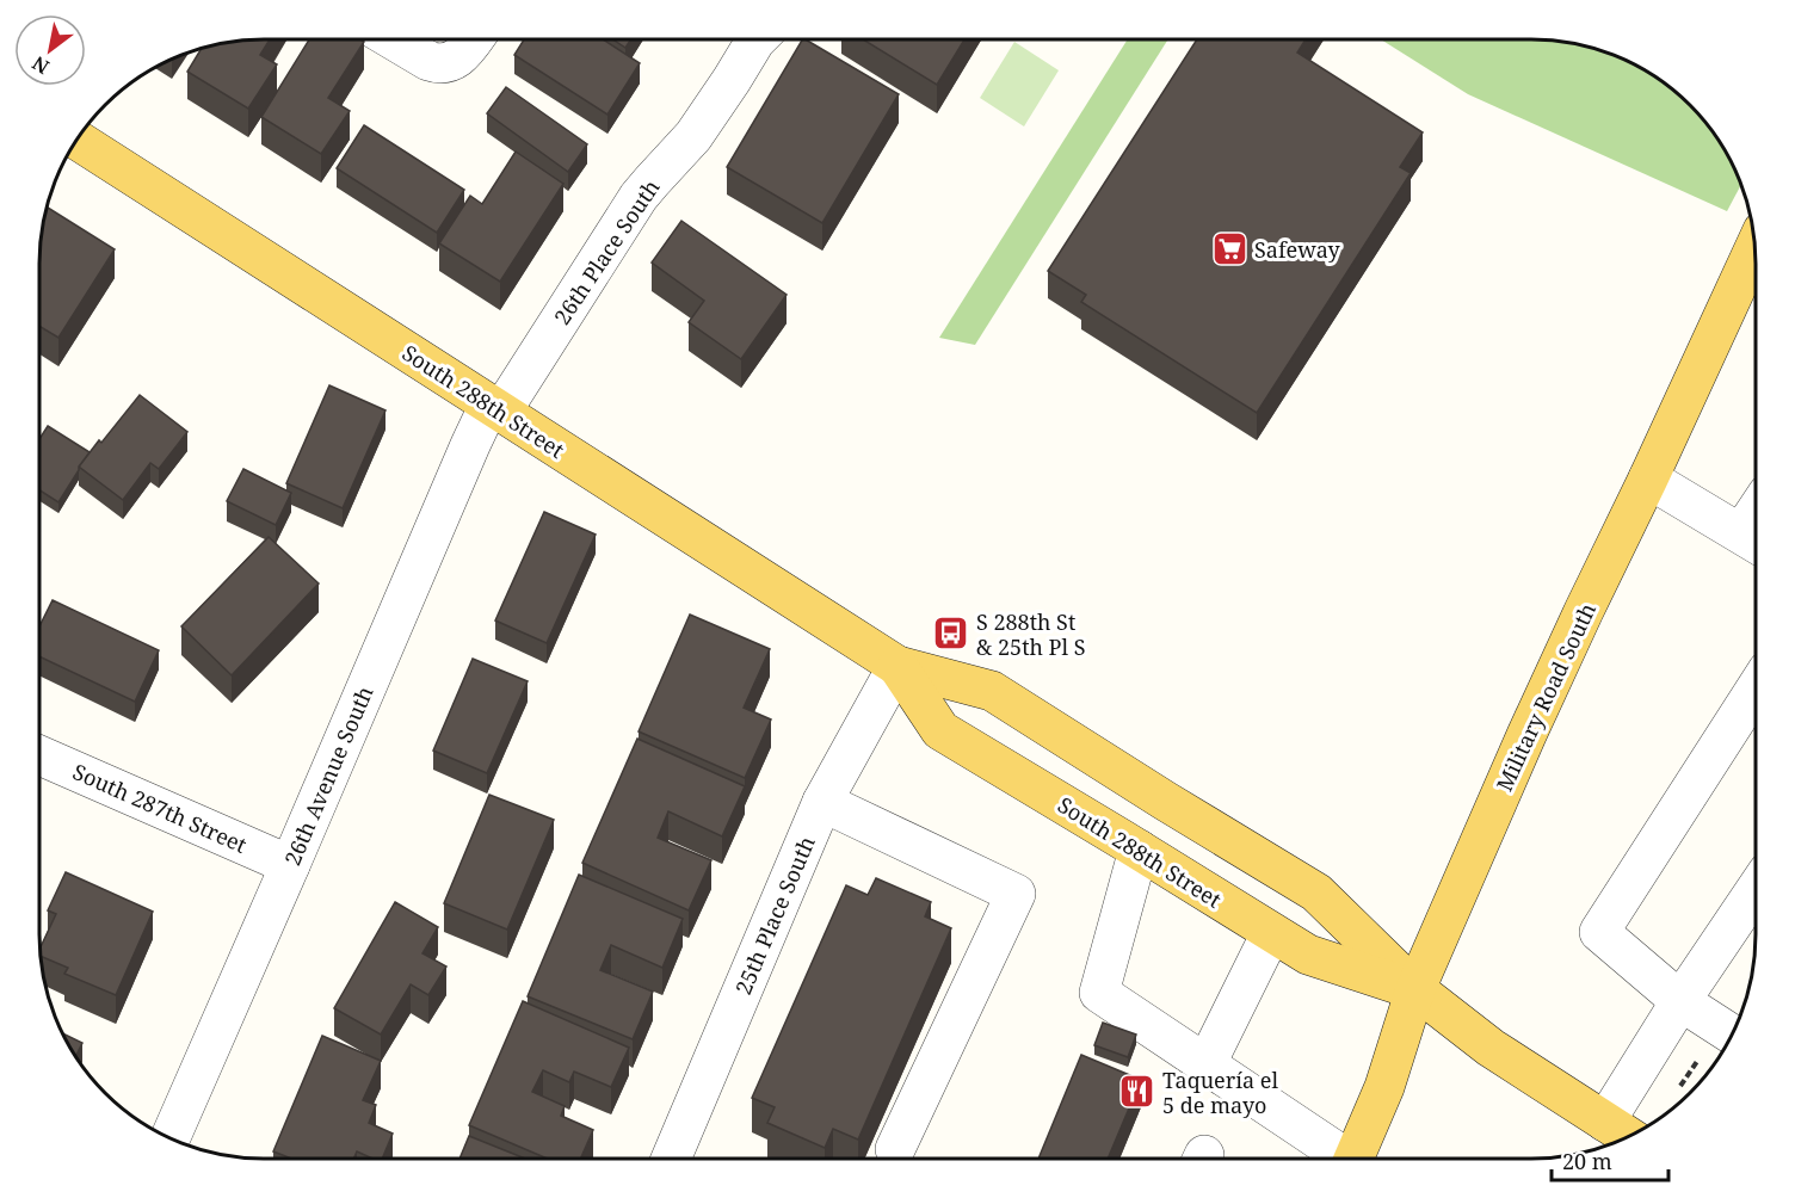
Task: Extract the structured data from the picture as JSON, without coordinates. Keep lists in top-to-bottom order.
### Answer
{
  "streets": {
    "main road": ["South 288th Street", "Military Road South"],
    "street": [
      "26th Place South",
      "26th Avenue South",
      "South 287th Street",
      "25th Place South"
    ]
  },
  "crossings": [
    ["26th Place South", "South 288th Street"],
    ["26th Place South", "26th Avenue South"],
    ["South 288th Street", "Military Road South"],
    ["South 288th Street", "26th Avenue South"],
    ["South 288th Street", "25th Place South"],
    ["26th Avenue South", "South 287th Street"]
  ],
  "places": {
    "supermarket": ["Safeway"],
    "bus stop": ["S 288th St & 25th Pl S"],
    "restaurant": ["Taquería el 5 de mayo"]
  },
  "scale_bar": "20 m",
  "north": "bottom left"
}
